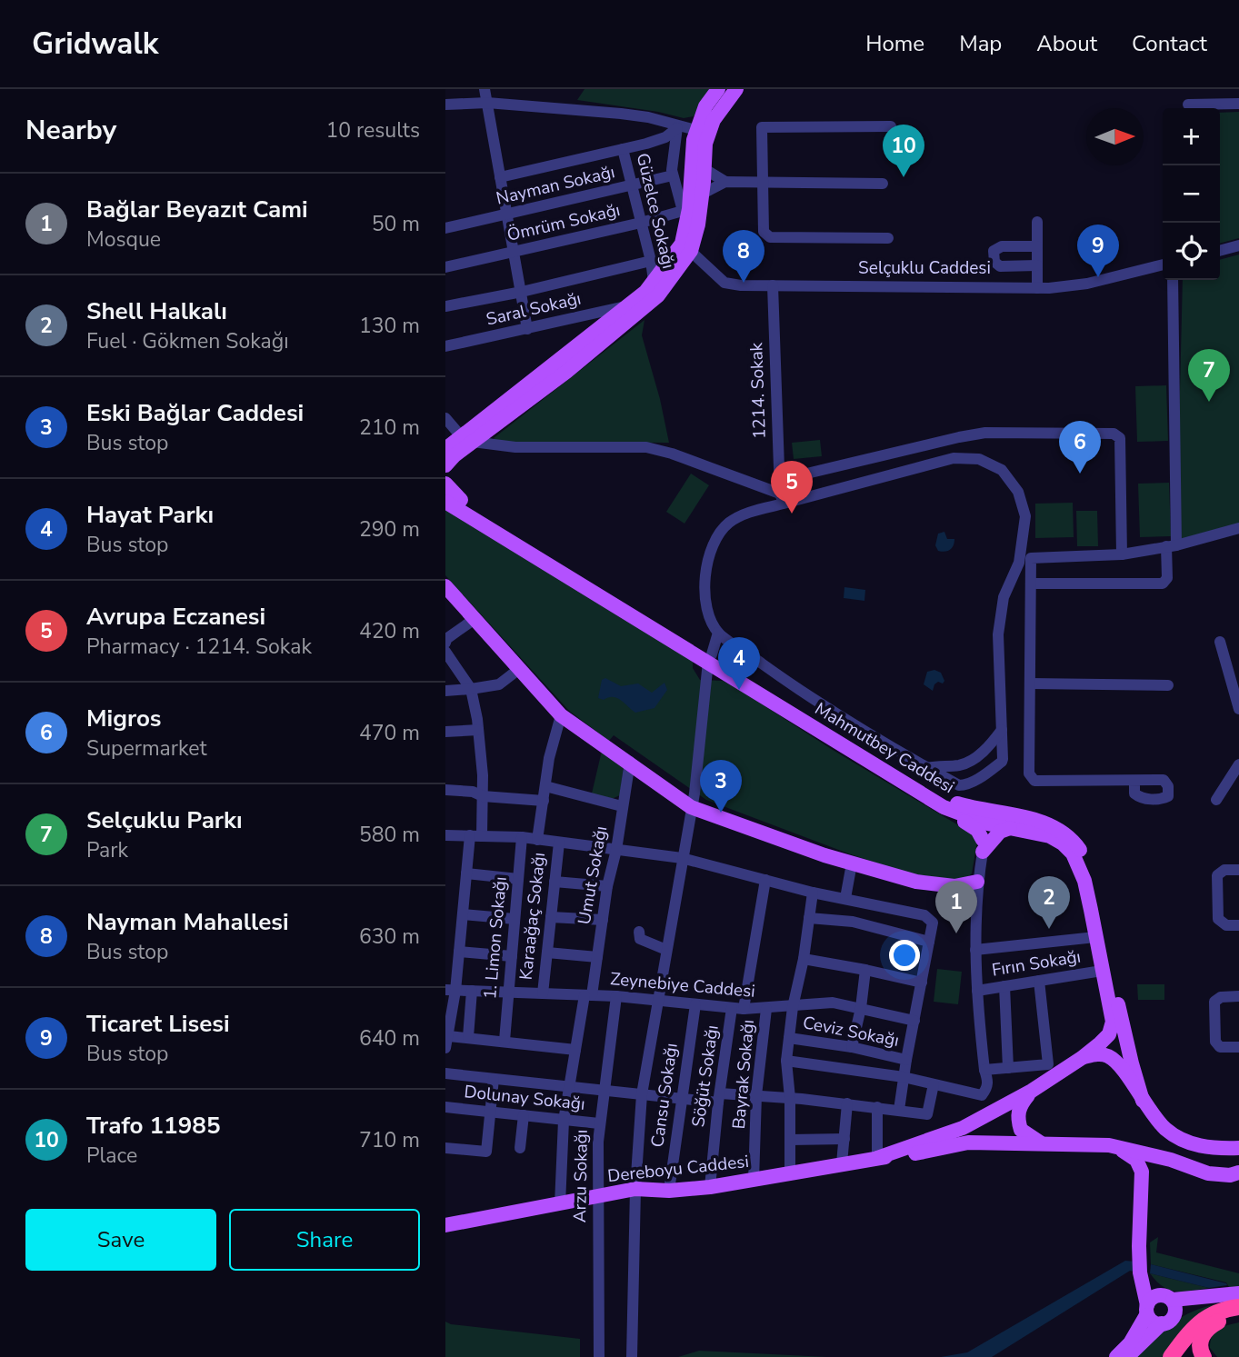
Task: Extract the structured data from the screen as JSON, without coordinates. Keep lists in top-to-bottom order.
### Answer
{
  "streets": {
    "main road": ["Mahmutbey Caddesi", "Dereboyu Caddesi"],
    "street": [
      "Nayman Sokağı",
      "Güzelce Sokağı",
      "Ömrüm Sokağı",
      "Selçuklu Caddesi",
      "Saral Sokağı",
      "1214. Sokak",
      "Umut Sokağı",
      "Karaağaç Sokağı",
      "1. Limon Sokağı",
      "Fırın Sokağı",
      "Zeynebiye Caddesi",
      "Ceviz Sokağı",
      "Bayrak Sokağı",
      "Söğüt Sokağı",
      "Cansu Sokağı",
      "Dolunay Sokağı",
      "Arzu Sokağı"
    ]
  },
  "crossings": [
    ["Nayman Sokağı", "Güzelce Sokağı"],
    ["Güzelce Sokağı", "Ömrüm Sokağı"],
    ["Selçuklu Caddesi", "1214. Sokak"],
    ["Mahmutbey Caddesi", "Fırın Sokağı"],
    ["Mahmutbey Caddesi", "Dereboyu Caddesi"],
    ["Umut Sokağı", "Zeynebiye Caddesi"],
    ["Umut Sokağı", "Dolunay Sokağı"],
    ["Umut Sokağı", "Dereboyu Caddesi"],
    ["Karaağaç Sokağı", "Zeynebiye Caddesi"],
    ["1. Limon Sokağı", "Zeynebiye Caddesi"],
    ["Zeynebiye Caddesi", "Bayrak Sokağı"],
    ["Zeynebiye Caddesi", "Söğüt Sokağı"],
    ["Zeynebiye Caddesi", "Cansu Sokağı"],
    ["Zeynebiye Caddesi", "Arzu Sokağı"],
    ["Bayrak Sokağı", "Dereboyu Caddesi"],
    ["Söğüt Sokağı", "Dereboyu Caddesi"],
    ["Cansu Sokağı", "Dereboyu Caddesi"],
    ["Dolunay Sokağı", "Arzu Sokağı"],
    ["Dereboyu Caddesi", "Arzu Sokağı"]
  ],
  "north": "right",
  "page": {
    "header": "Gridwalk",
    "nav": [
      "Home",
      "Map",
      "About",
      "Contact"
    ],
    "heading": ["Nearby", "10 results"],
    "map_buttons": ["+", "−"],
    "pins": [
      "10",
      "9",
      "8",
      "7",
      "6",
      "5",
      "4",
      "3",
      "2",
      "1"
    ],
    "list": [
      {
        "mark": "1",
        "name": "Bağlar Beyazıt Cami",
        "note": "Mosque",
        "value": "50 m"
      },
      {
        "mark": "2",
        "name": "Shell Halkalı",
        "note": "Fuel · Gökmen Sokağı",
        "value": "130 m"
      },
      {
        "mark": "3",
        "name": "Eski Bağlar Caddesi",
        "note": "Bus stop",
        "value": "210 m"
      },
      {
        "mark": "4",
        "name": "Hayat Parkı",
        "note": "Bus stop",
        "value": "290 m"
      },
      {
        "mark": "5",
        "name": "Avrupa Eczanesi",
        "note": "Pharmacy · 1214. Sokak",
        "value": "420 m"
      },
      {
        "mark": "6",
        "name": "Migros",
        "note": "Supermarket",
        "value": "470 m"
      },
      {
        "mark": "7",
        "name": "Selçuklu Parkı",
        "note": "Park",
        "value": "580 m"
      },
      {
        "mark": "8",
        "name": "Nayman Mahallesi",
        "note": "Bus stop",
        "value": "630 m"
      },
      {
        "mark": "9",
        "name": "Ticaret Lisesi",
        "note": "Bus stop",
        "value": "640 m"
      },
      {
        "mark": "10",
        "name": "Trafo 11985",
        "note": "Place",
        "value": "710 m"
      }
    ],
    "buttons": ["Save", "Share"]
  }
}
